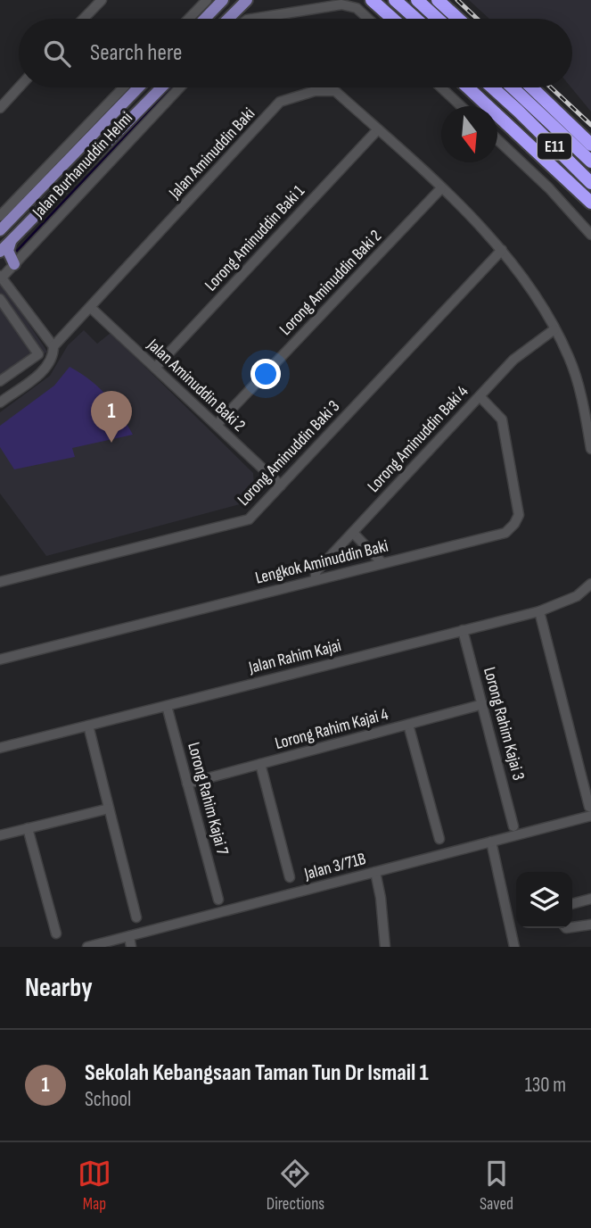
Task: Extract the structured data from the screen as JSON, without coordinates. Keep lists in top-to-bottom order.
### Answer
{
  "streets": {
    "highway": ["E11"],
    "main road": ["Jalan Burhanuddin Helmi"],
    "street": [
      "Jalan Aminuddin Baki",
      "Lorong Aminuddin Baki 1",
      "Lorong Aminuddin Baki 2",
      "Jalan Aminuddin Baki 2",
      "Lorong Aminuddin Baki 4",
      "Lorong Aminuddin Baki 3",
      "Lengkok Aminuddin Baki",
      "Jalan Rahim Kajai",
      "Lorong Rahim Kajai 3",
      "Lorong Rahim Kajai 4",
      "Lorong Rahim Kajai 7",
      "Jalan 3/71B"
    ]
  },
  "crossings": [
    ["Jalan Aminuddin Baki", "Lorong Aminuddin Baki 1"],
    ["Jalan Aminuddin Baki", "Lorong Aminuddin Baki 2"],
    ["Jalan Aminuddin Baki", "Jalan Aminuddin Baki 2"],
    ["Jalan Aminuddin Baki", "Lorong Aminuddin Baki 4"],
    ["Jalan Aminuddin Baki", "Lorong Aminuddin Baki 3"],
    ["Lorong Aminuddin Baki 1", "Jalan Aminuddin Baki 2"],
    ["Lorong Aminuddin Baki 2", "Jalan Aminuddin Baki 2"],
    ["Jalan Aminuddin Baki 2", "Lorong Aminuddin Baki 3"],
    ["Lorong Aminuddin Baki 4", "Lengkok Aminuddin Baki"],
    ["Jalan Rahim Kajai", "Lorong Rahim Kajai 3"],
    ["Jalan Rahim Kajai", "Lorong Rahim Kajai 7"],
    ["Lorong Rahim Kajai 3", "Lorong Rahim Kajai 4"],
    ["Lorong Rahim Kajai 4", "Lorong Rahim Kajai 7"]
  ],
  "north": "bottom",
  "page": {
    "search": "Search here",
    "pins": "1",
    "heading": "Nearby",
    "list": [
      {
        "mark": "1",
        "name": "Sekolah Kebangsaan Taman Tun Dr Ismail 1",
        "note": "School",
        "value": "130 m"
      }
    ],
    "nav": ["Map", "Directions", "Saved"]
  }
}
